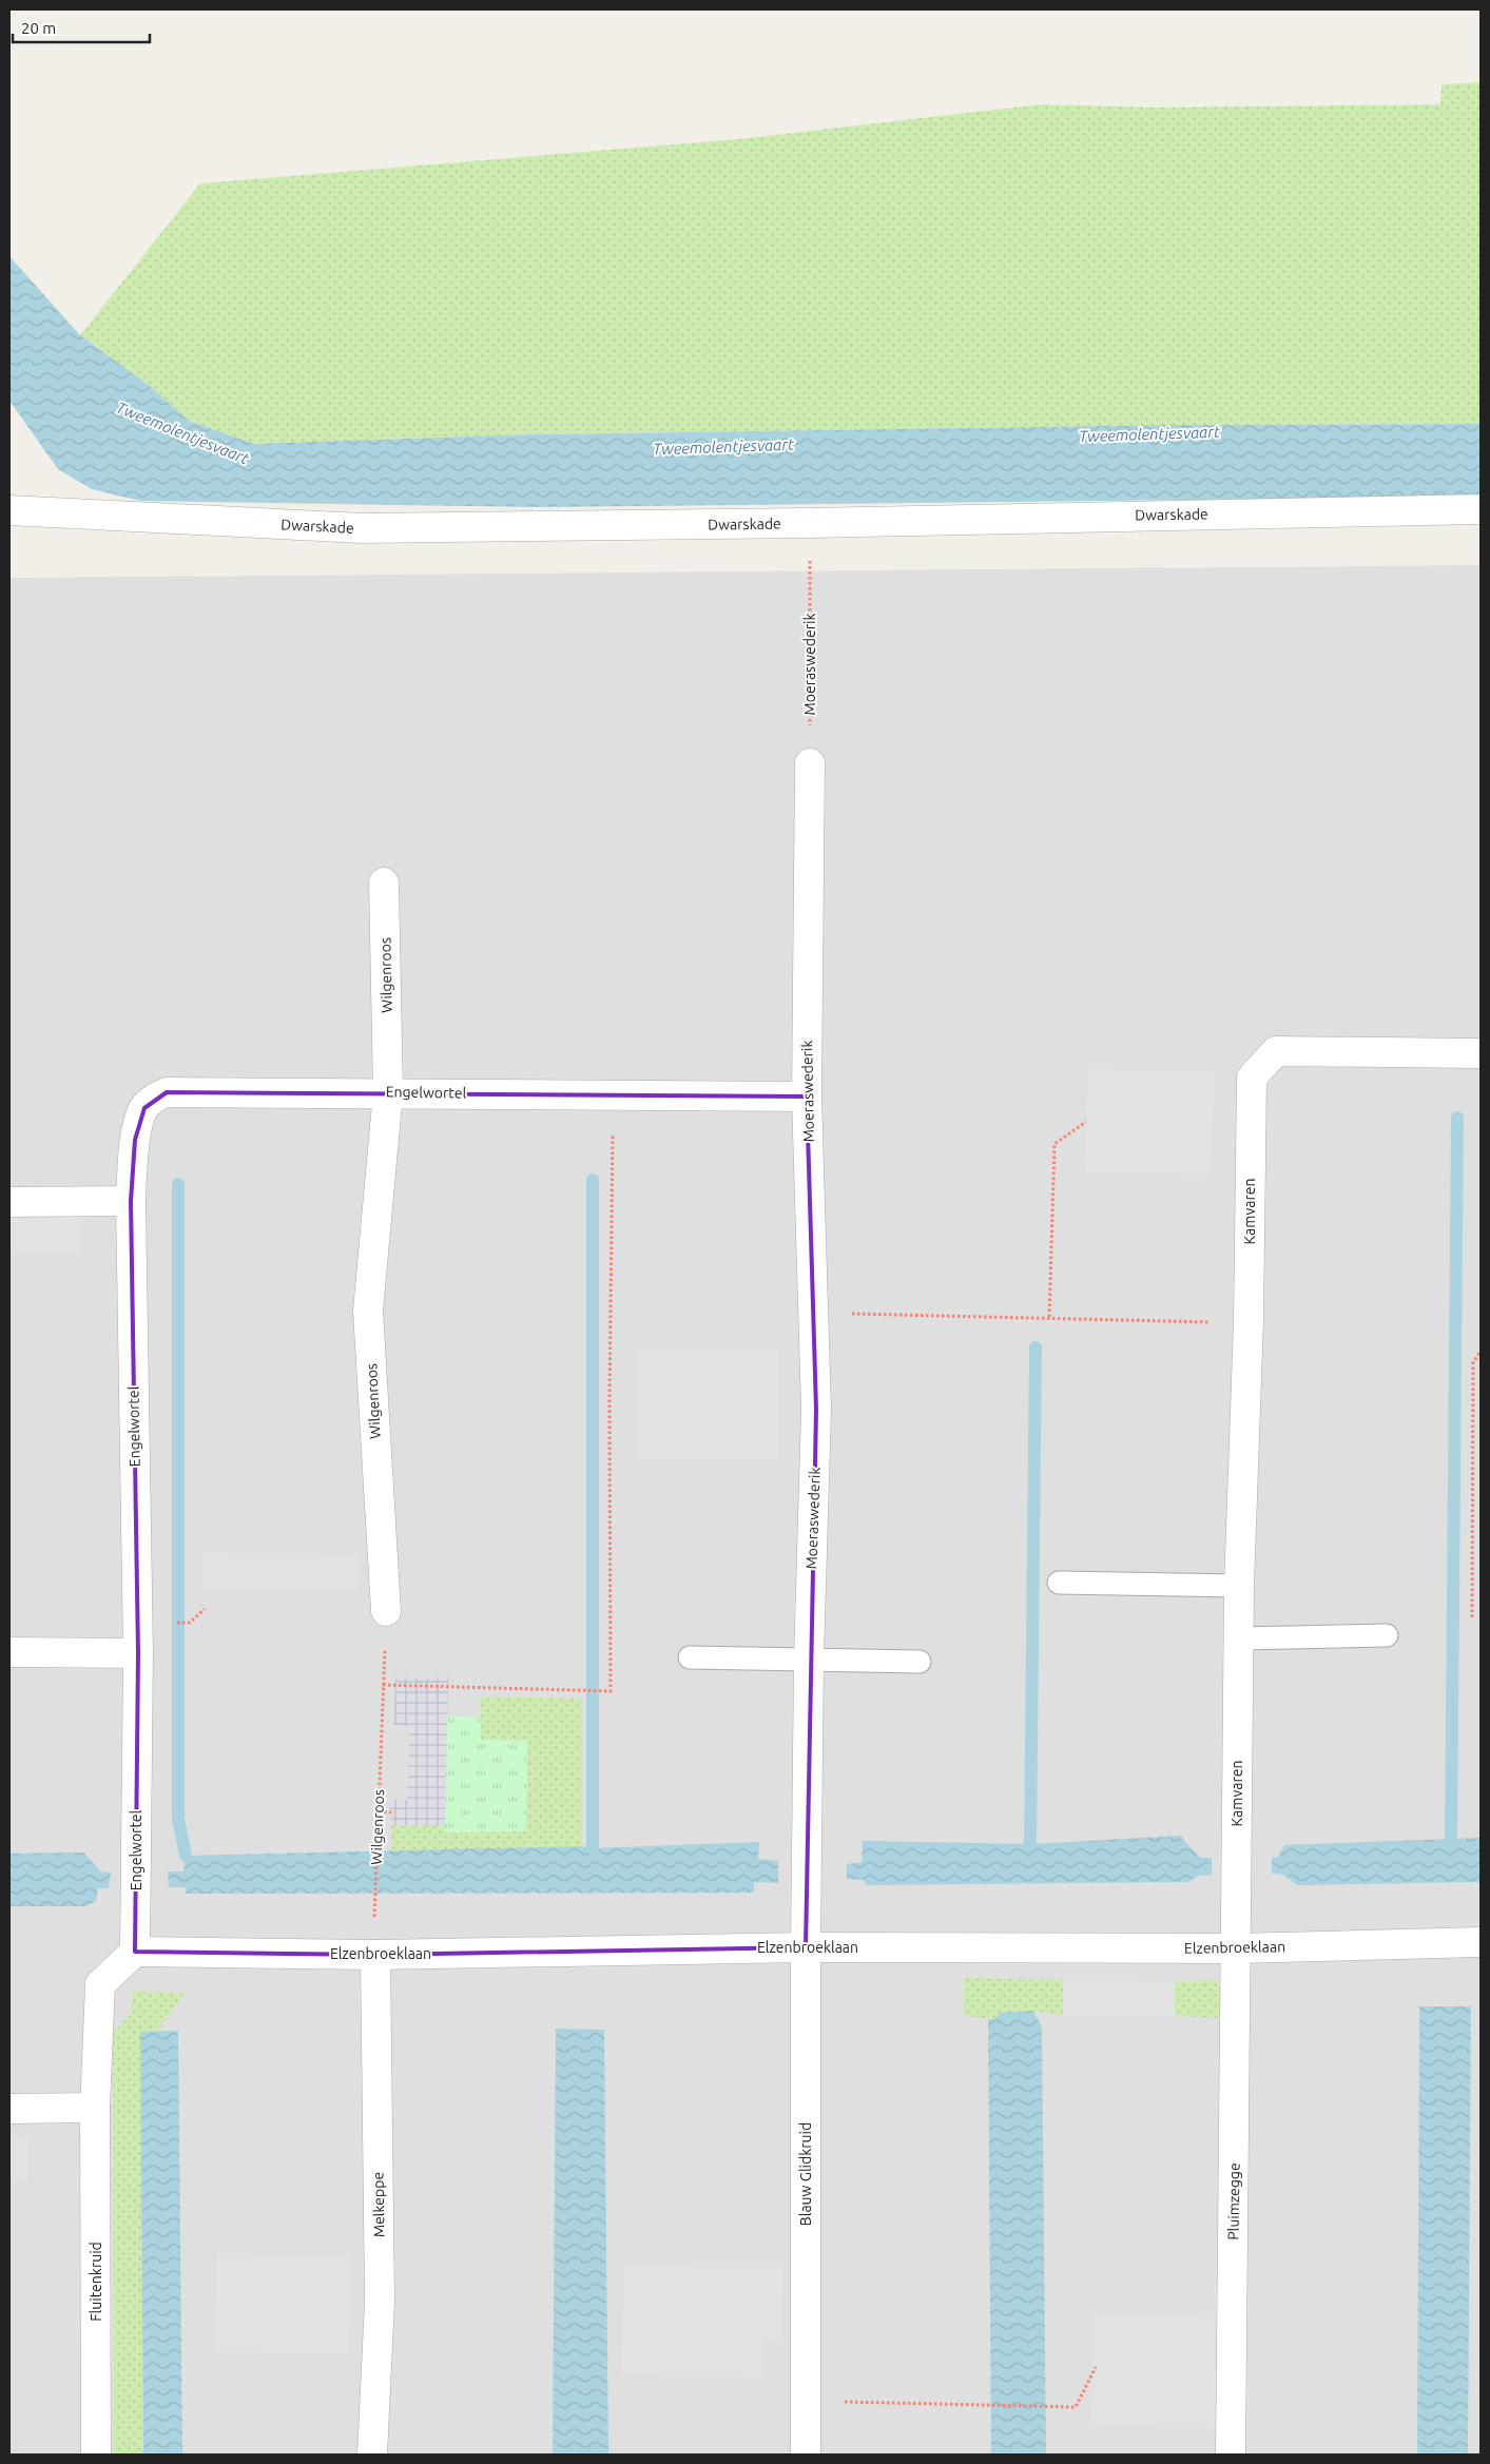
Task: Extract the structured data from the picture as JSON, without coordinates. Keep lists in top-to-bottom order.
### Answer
{
  "streets": {
    "street": [
      "Dwarskade",
      "Moeraswederik",
      "Wilgenroos",
      "Engelwortel",
      "Kamvaren",
      "Elzenbroeklaan",
      "Blauw Glidkruid",
      "Pluimzegge",
      "Melkeppe",
      "Fluitenkruid"
    ]
  },
  "crossings": [
    ["Dwarskade", "Moeraswederik"],
    ["Moeraswederik", "Engelwortel"],
    ["Moeraswederik", "Elzenbroeklaan"],
    ["Moeraswederik", "Blauw Glidkruid"],
    ["Wilgenroos", "Engelwortel"],
    ["Engelwortel", "Elzenbroeklaan"],
    ["Engelwortel", "Fluitenkruid"],
    ["Kamvaren", "Elzenbroeklaan"],
    ["Kamvaren", "Pluimzegge"],
    ["Elzenbroeklaan", "Blauw Glidkruid"],
    ["Elzenbroeklaan", "Pluimzegge"],
    ["Elzenbroeklaan", "Melkeppe"],
    ["Elzenbroeklaan", "Fluitenkruid"]
  ],
  "water": ["Tweemolentjesvaart"],
  "scale_bar": "20 m"
}
